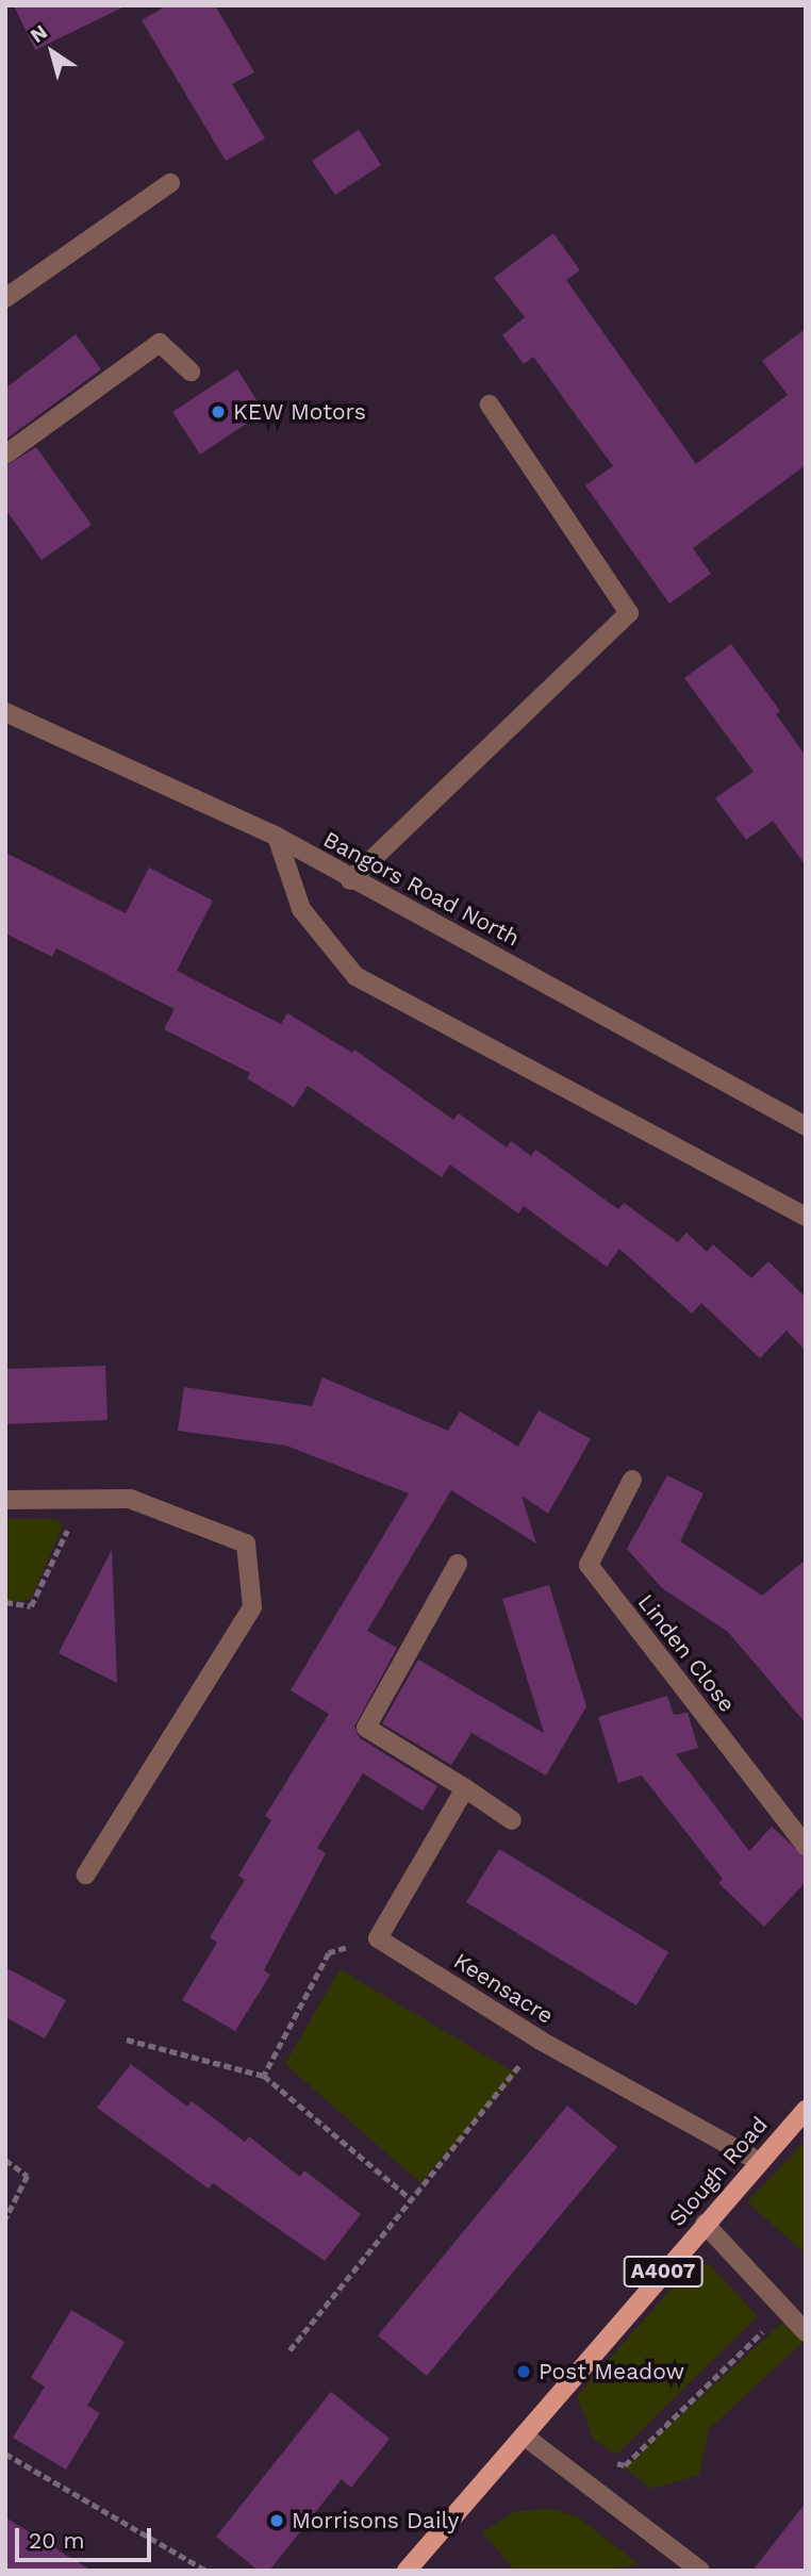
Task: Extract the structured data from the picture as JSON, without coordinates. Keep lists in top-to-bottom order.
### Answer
{
  "streets": {
    "main road": ["Slough Road", "A4007"],
    "street": ["Bangors Road North", "Linden Close", "Keensacre"]
  },
  "crossings": [
    ["Keensacre", "Slough Road"]
  ],
  "places": ["KEW Motors", "Post Meadow", "Morrisons Daily"],
  "scale_bar": "20 m",
  "north": "top left"
}
